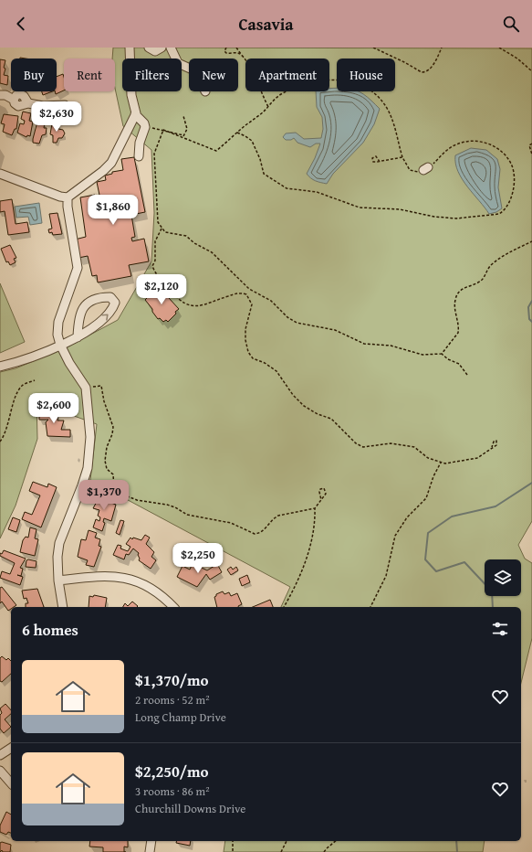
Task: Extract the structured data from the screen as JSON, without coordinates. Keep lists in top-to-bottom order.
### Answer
{
  "page": {
    "header": "Casavia",
    "chip": [
      "Buy",
      "Rent",
      "Filters",
      "New",
      "Apartment",
      "House"
    ],
    "price": [
      "$2,630",
      "$1,860",
      "$2,120",
      "$2,600",
      "$1,370",
      "$2,250"
    ],
    "heading": "6 homes",
    "list": [
      {
        "name": "$1,370/mo",
        "note": "2 rooms · 52 m² · Long Champ Drive"
      },
      {
        "name": "$2,250/mo",
        "note": "3 rooms · 86 m² · Churchill Downs Drive"
      }
    ]
  }
}
